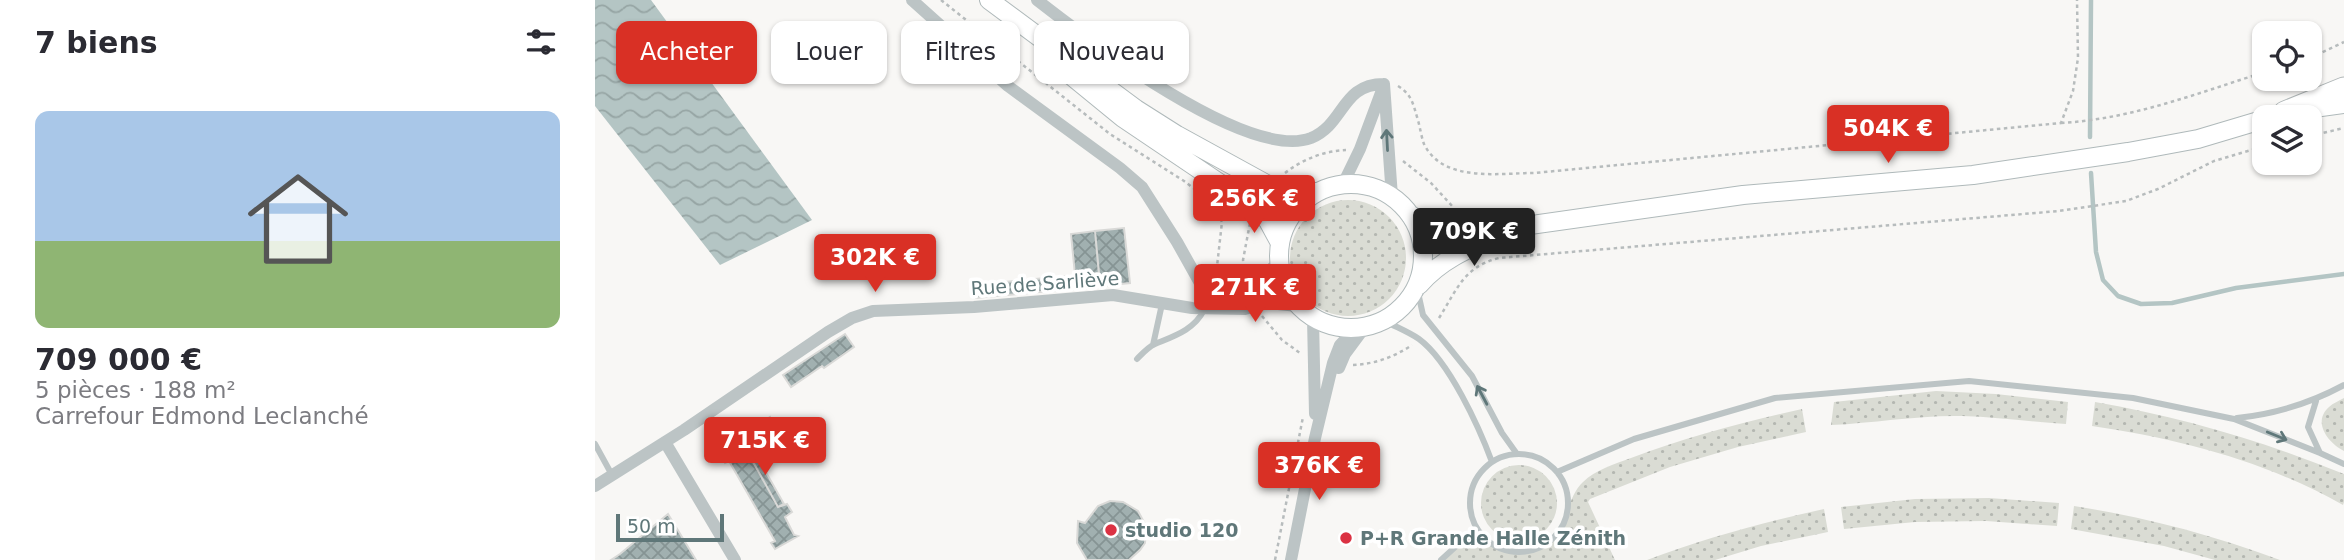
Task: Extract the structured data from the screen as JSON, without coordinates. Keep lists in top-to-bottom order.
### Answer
{
  "streets": {
    "street": ["Rue de Sarliève"]
  },
  "places": ["studio 120", "P+R Grande Halle Zénith"],
  "scale_bar": "50 m",
  "page": {
    "heading": "7 biens",
    "chip": [
      "Acheter",
      "Louer",
      "Filtres",
      "Nouveau"
    ],
    "list": [
      {
        "name": "709 000 €",
        "note": "5 pièces · 188 m² · Carrefour Edmond Leclanché"
      }
    ],
    "price": [
      "504K €",
      "256K €",
      "709K €",
      "302K €",
      "271K €",
      "715K €",
      "376K €"
    ],
    "scale": "50 m"
  }
}
